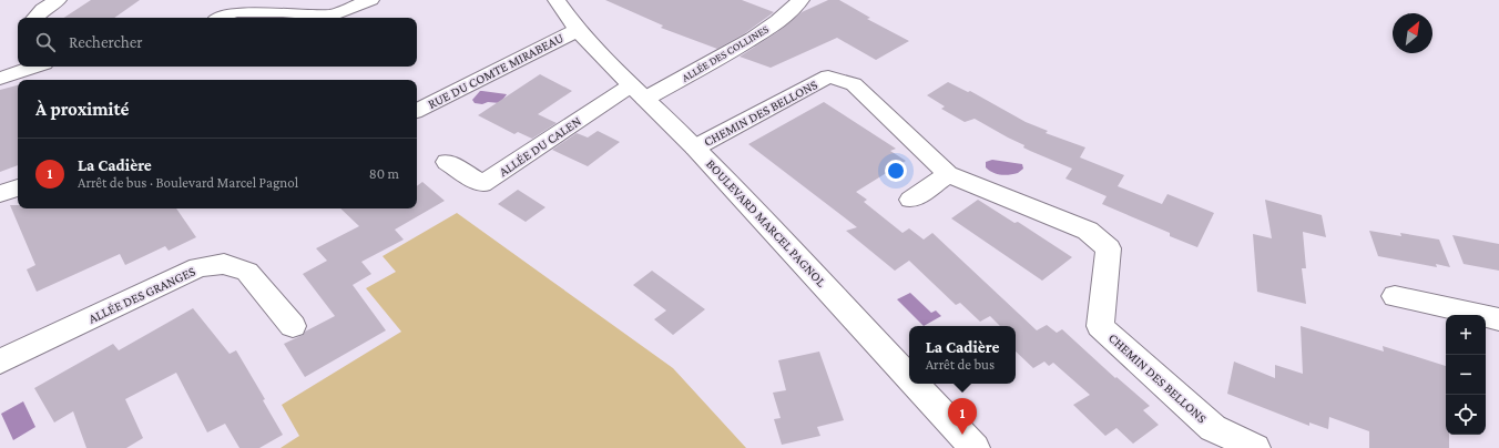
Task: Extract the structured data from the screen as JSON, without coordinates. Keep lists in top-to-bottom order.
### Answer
{
  "streets": {
    "street": [
      "ALLÉE DES COLLINES",
      "RUE DU COMTE MIRABEAU",
      "CHEMIN DES BELLONS",
      "ALLÉE DU CALEN",
      "BOULEVARD MARCEL PAGNOL",
      "ALLÉE DES GRANGES"
    ]
  },
  "crossings": [
    ["ALLÉE DES COLLINES", "ALLÉE DU CALEN"],
    ["ALLÉE DES COLLINES", "BOULEVARD MARCEL PAGNOL"],
    ["RUE DU COMTE MIRABEAU", "BOULEVARD MARCEL PAGNOL"],
    ["CHEMIN DES BELLONS", "BOULEVARD MARCEL PAGNOL"],
    ["ALLÉE DU CALEN", "BOULEVARD MARCEL PAGNOL"]
  ],
  "north": "top right",
  "page": {
    "search": "Rechercher",
    "heading": "À proximité",
    "list": [
      {
        "mark": "1",
        "name": "La Cadière",
        "note": "Arrêt de bus · Boulevard Marcel Pagnol",
        "value": "80 m"
      }
    ],
    "map_buttons": ["+", "−"],
    "popup": ["La Cadière", "Arrêt de bus"],
    "pins": "1"
  }
}
